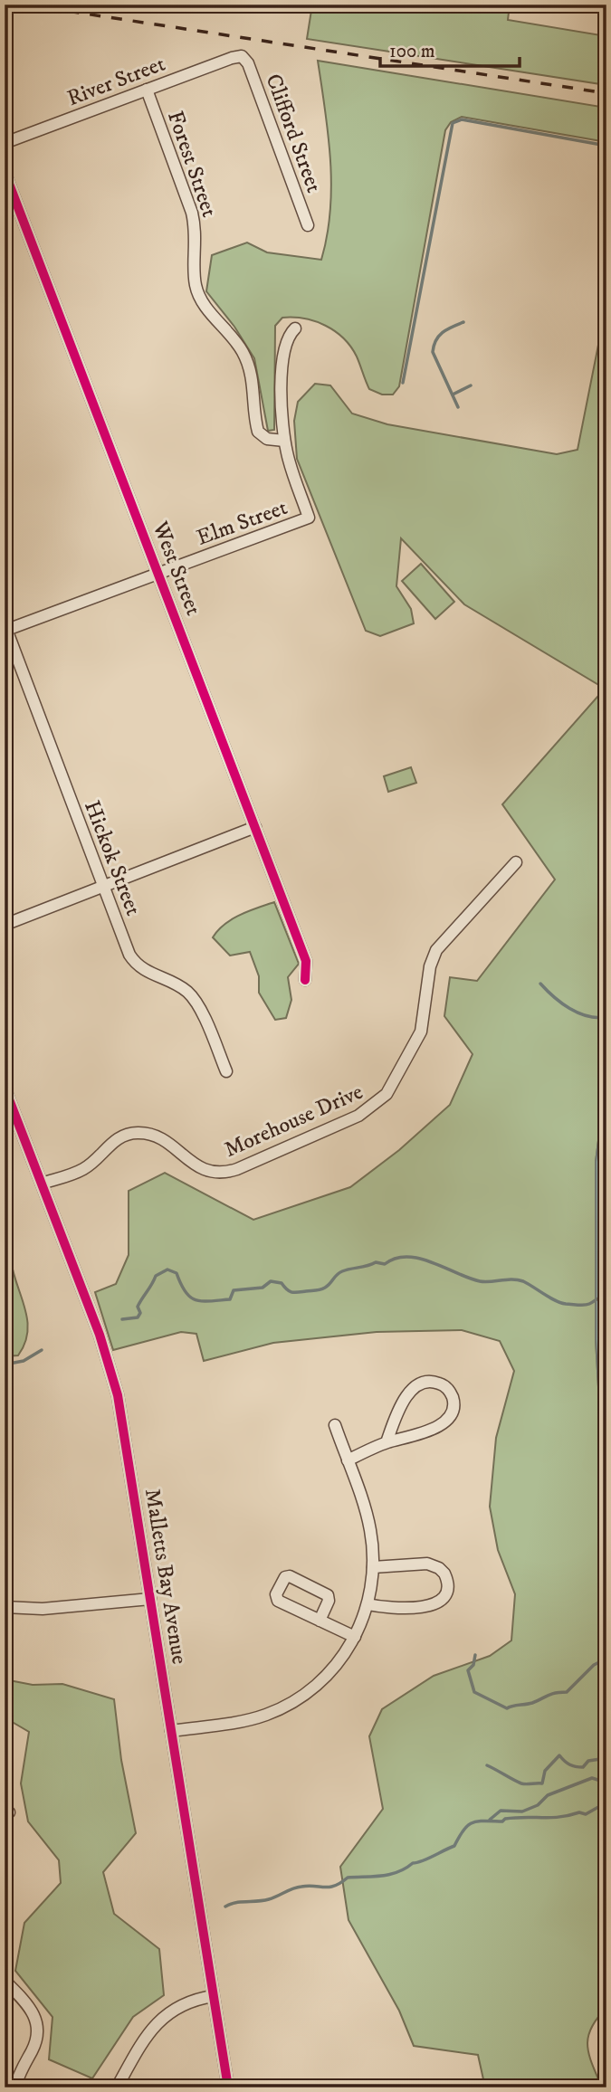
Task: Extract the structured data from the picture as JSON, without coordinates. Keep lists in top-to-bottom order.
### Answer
{
  "streets": {
    "street": [
      "River Street",
      "Clifford Street",
      "Forest Street",
      "Elm Street",
      "West Street",
      "Hickok Street",
      "Morehouse Drive",
      "Malletts Bay Avenue"
    ]
  },
  "crossings": [
    ["River Street", "Clifford Street"],
    ["River Street", "Forest Street"],
    ["Forest Street", "Elm Street"],
    ["Elm Street", "West Street"],
    ["Elm Street", "Hickok Street"],
    ["Morehouse Drive", "Malletts Bay Avenue"]
  ],
  "scale_bar": "100 m"
}
